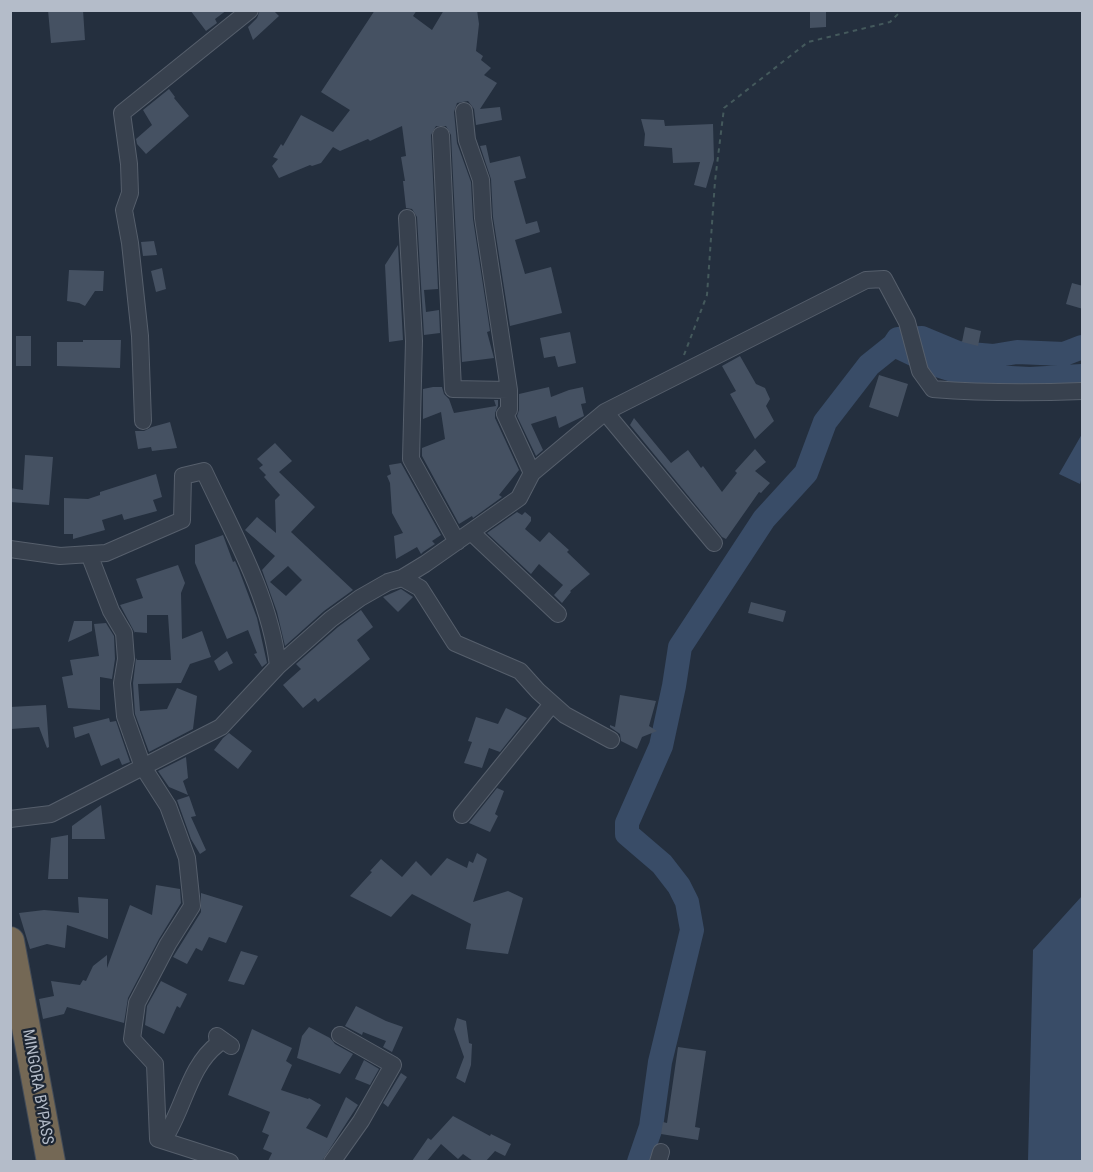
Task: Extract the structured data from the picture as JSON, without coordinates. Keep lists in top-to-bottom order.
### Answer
{
  "streets": {
    "highway": ["MINGORA BYPASS"]
  }
}
